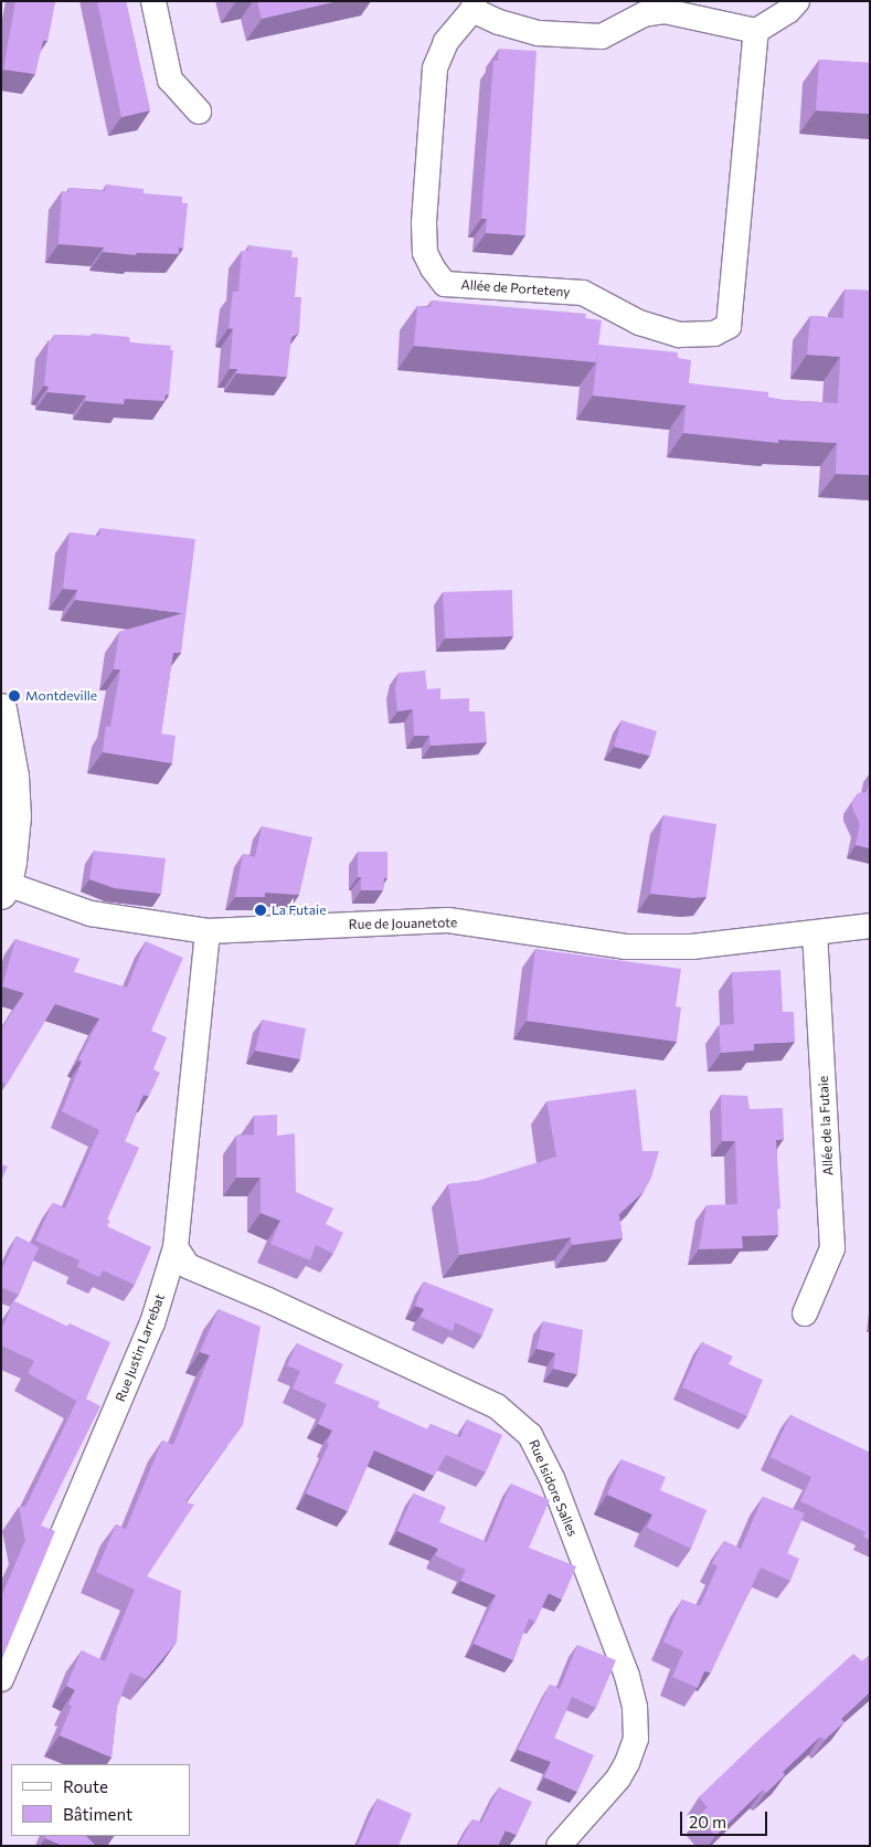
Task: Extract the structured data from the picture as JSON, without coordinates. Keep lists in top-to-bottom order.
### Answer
{
  "streets": {
    "street": [
      "Allée de Porteteny",
      "Rue de Jouanetote",
      "Allée de la Futaie",
      "Rue Justin Larrebat",
      "Rue Isidore Salles"
    ]
  },
  "crossings": [
    ["Rue de Jouanetote", "Allée de la Futaie"],
    ["Rue de Jouanetote", "Rue Justin Larrebat"],
    ["Rue Justin Larrebat", "Rue Isidore Salles"]
  ],
  "places": ["Montdeville", "La Futaie"],
  "legend": ["Route", "Bâtiment"],
  "scale_bar": "20 m"
}
